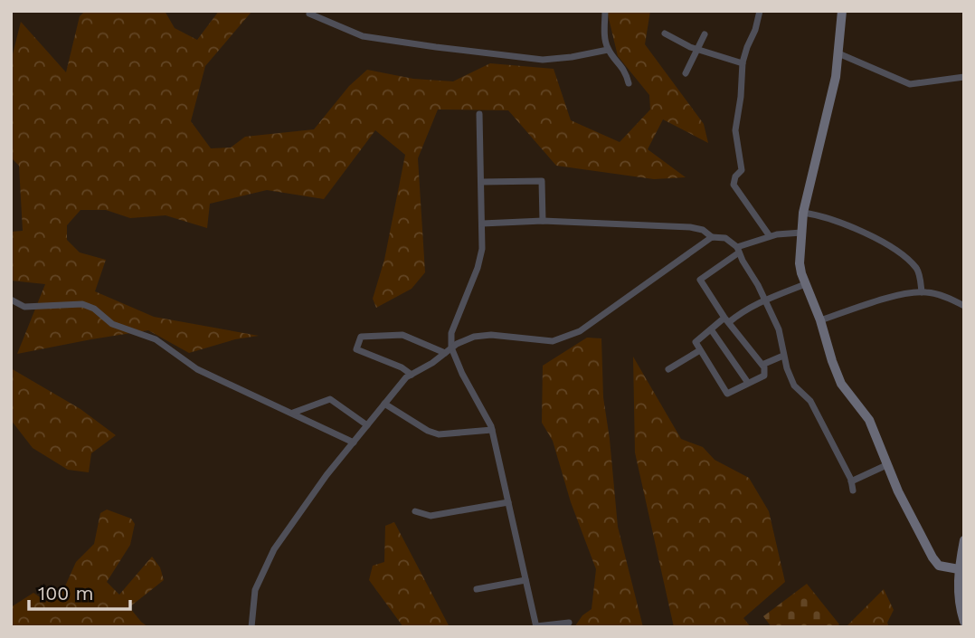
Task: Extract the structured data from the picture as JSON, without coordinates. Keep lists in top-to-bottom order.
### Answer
{
  "scale_bar": "100 m"
}
